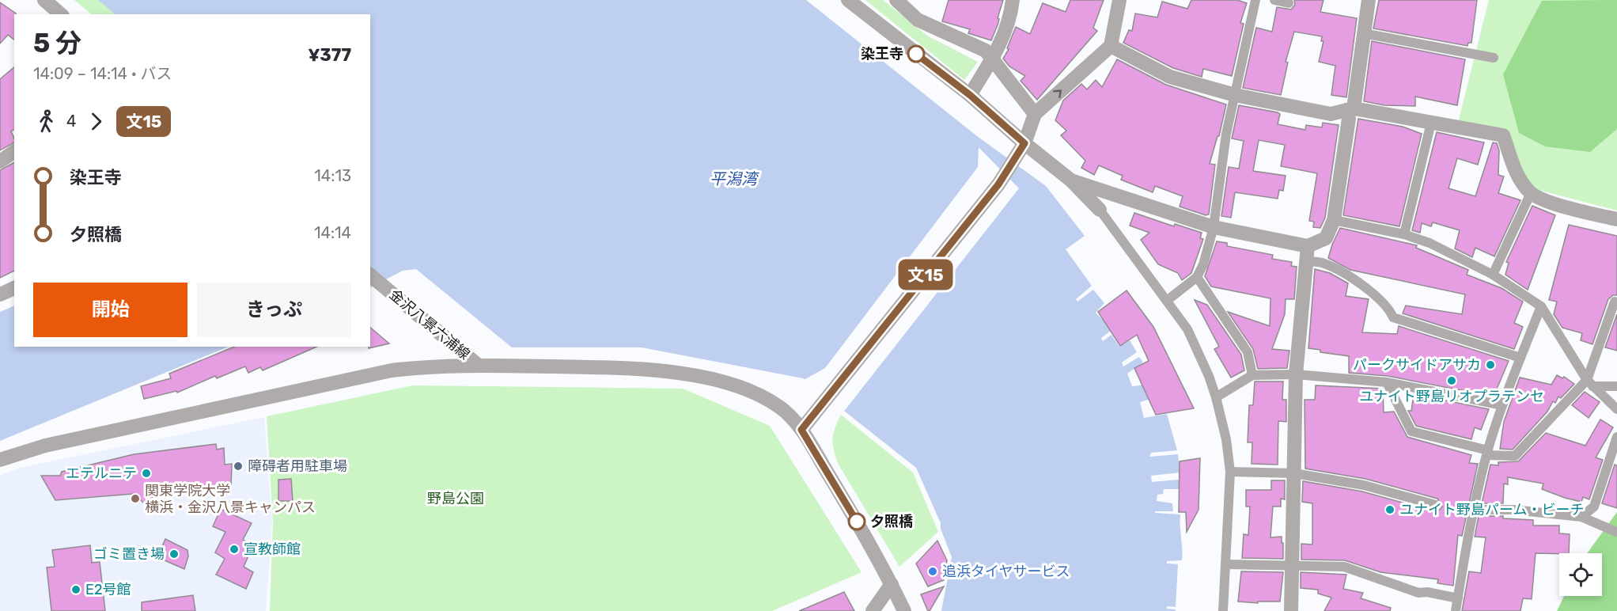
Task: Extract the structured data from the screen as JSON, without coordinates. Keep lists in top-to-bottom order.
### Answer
{
  "streets": {
    "street": ["金沢八景六浦線"]
  },
  "water": ["平潟湾"],
  "parks": ["野島公園"],
  "places": [
    "染王寺",
    "パークサイドアサカ",
    "ユナイト野島リオプラテンセ",
    "障碍者用駐車場",
    "エテルニテ",
    "関東学院大学 横浜・金沢八景キャンパス",
    "ユナイト野島パーム・ビーチ",
    "夕照橋",
    "宣教師館",
    "ゴミ置き場",
    "追浜タイヤサービス",
    "E2号館"
  ],
  "lines": ["bus line 文15"],
  "page": {
    "on_map": "文15",
    "heading": ["5 分", "14:09 – 14:14 · バス", "¥377"],
    "legs": ["4", "文15"],
    "list": [
      {
        "name": "染王寺",
        "value": "14:13"
      },
      {
        "name": "夕照橋",
        "value": "14:14"
      }
    ],
    "buttons": ["開始", "きっぷ"]
  }
}
